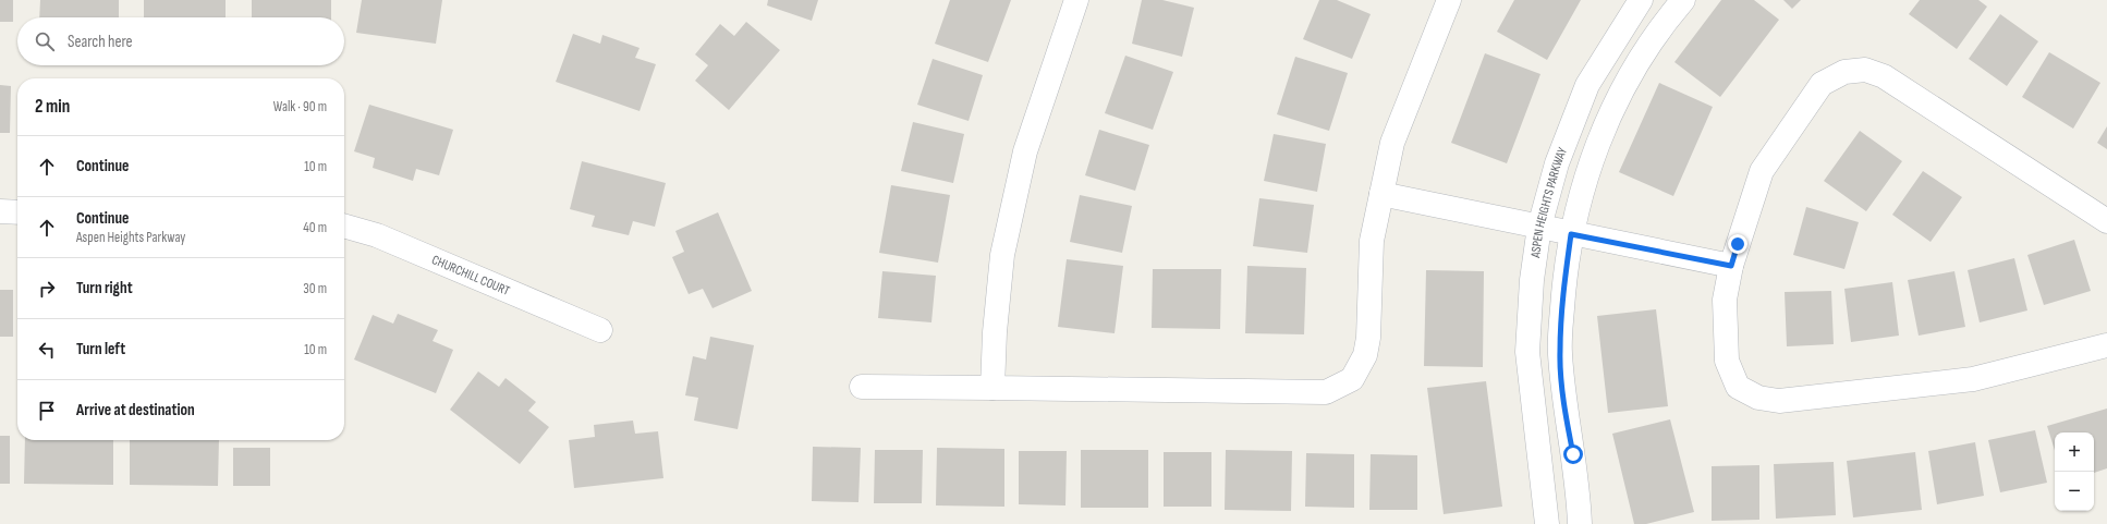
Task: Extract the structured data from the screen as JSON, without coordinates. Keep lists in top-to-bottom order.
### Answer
{
  "streets": {
    "street": ["ASPEN HEIGHTS PARKWAY", "CHURCHILL COURT"]
  },
  "page": {
    "search": "Search here",
    "heading": ["2 min", "Walk · 90 m"],
    "list": [
      ["Continue", "10 m"],
      ["Continue", "Aspen Heights Parkway", "40 m"],
      ["Turn right", "30 m"],
      ["Turn left", "10 m"],
      "Arrive at destination"
    ],
    "map_buttons": ["+", "−"]
  }
}
